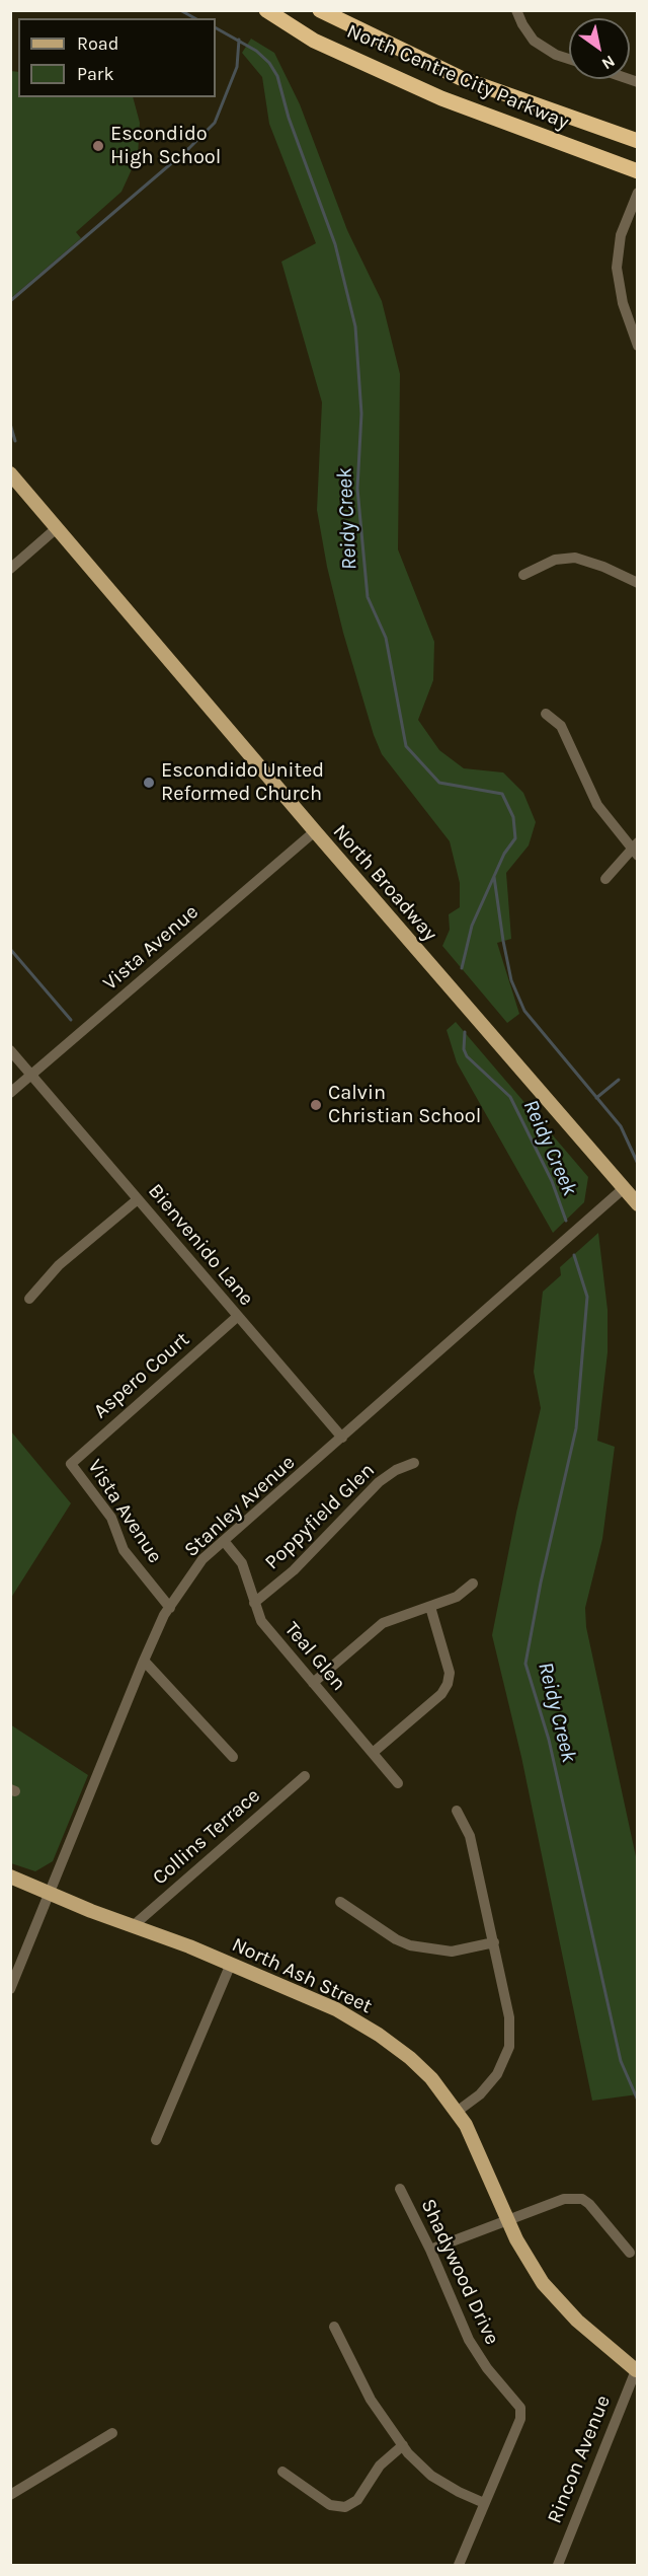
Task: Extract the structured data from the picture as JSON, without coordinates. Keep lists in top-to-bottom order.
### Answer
{
  "streets": {
    "highway": ["North Centre City Parkway"],
    "main road": ["North Broadway", "North Ash Street"],
    "street": [
      "Vista Avenue",
      "Bienvenido Lane",
      "Aspero Court",
      "Stanley Avenue",
      "Poppyfield Glen",
      "Teal Glen",
      "Collins Terrace",
      "Shadywood Drive",
      "Rincon Avenue"
    ]
  },
  "crossings": [
    ["North Broadway", "Vista Avenue"],
    ["North Broadway", "Stanley Avenue"],
    ["Vista Avenue", "Bienvenido Lane"],
    ["Vista Avenue", "Aspero Court"],
    ["Vista Avenue", "Stanley Avenue"],
    ["Bienvenido Lane", "Aspero Court"],
    ["Bienvenido Lane", "Stanley Avenue"],
    ["Stanley Avenue", "Teal Glen"],
    ["Stanley Avenue", "North Ash Street"],
    ["Poppyfield Glen", "Teal Glen"],
    ["Collins Terrace", "North Ash Street"],
    ["North Ash Street", "Rincon Avenue"]
  ],
  "water": ["Reidy Creek"],
  "places": ["Escondido High School", "Escondido United Reformed Church", "Calvin Christian School"],
  "legend": ["Road", "Park"],
  "north": "bottom right"
}
